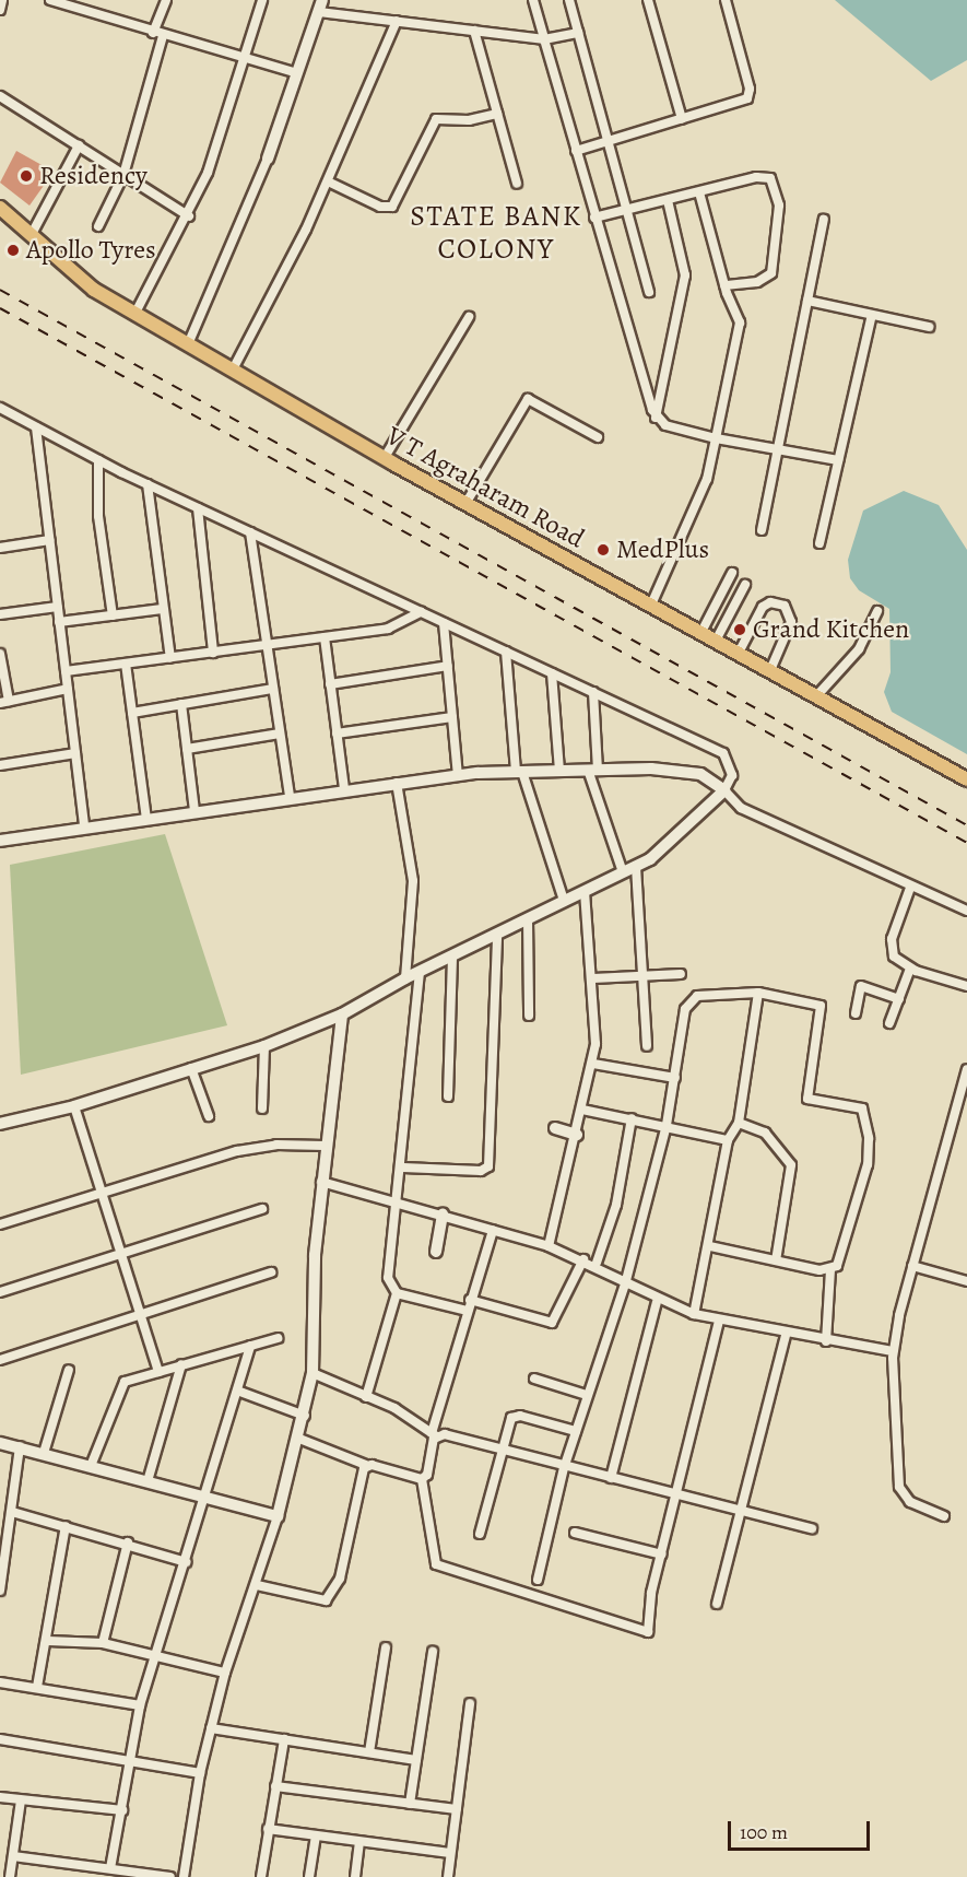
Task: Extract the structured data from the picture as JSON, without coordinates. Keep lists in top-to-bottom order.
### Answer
{
  "streets": {
    "main road": ["V T Agraharam Road"]
  },
  "districts": ["STATE BANK COLONY"],
  "places": [
    "Residency",
    "Apollo Tyres",
    "MedPlus",
    "Grand Kitchen"
  ],
  "scale_bar": "100 m"
}
